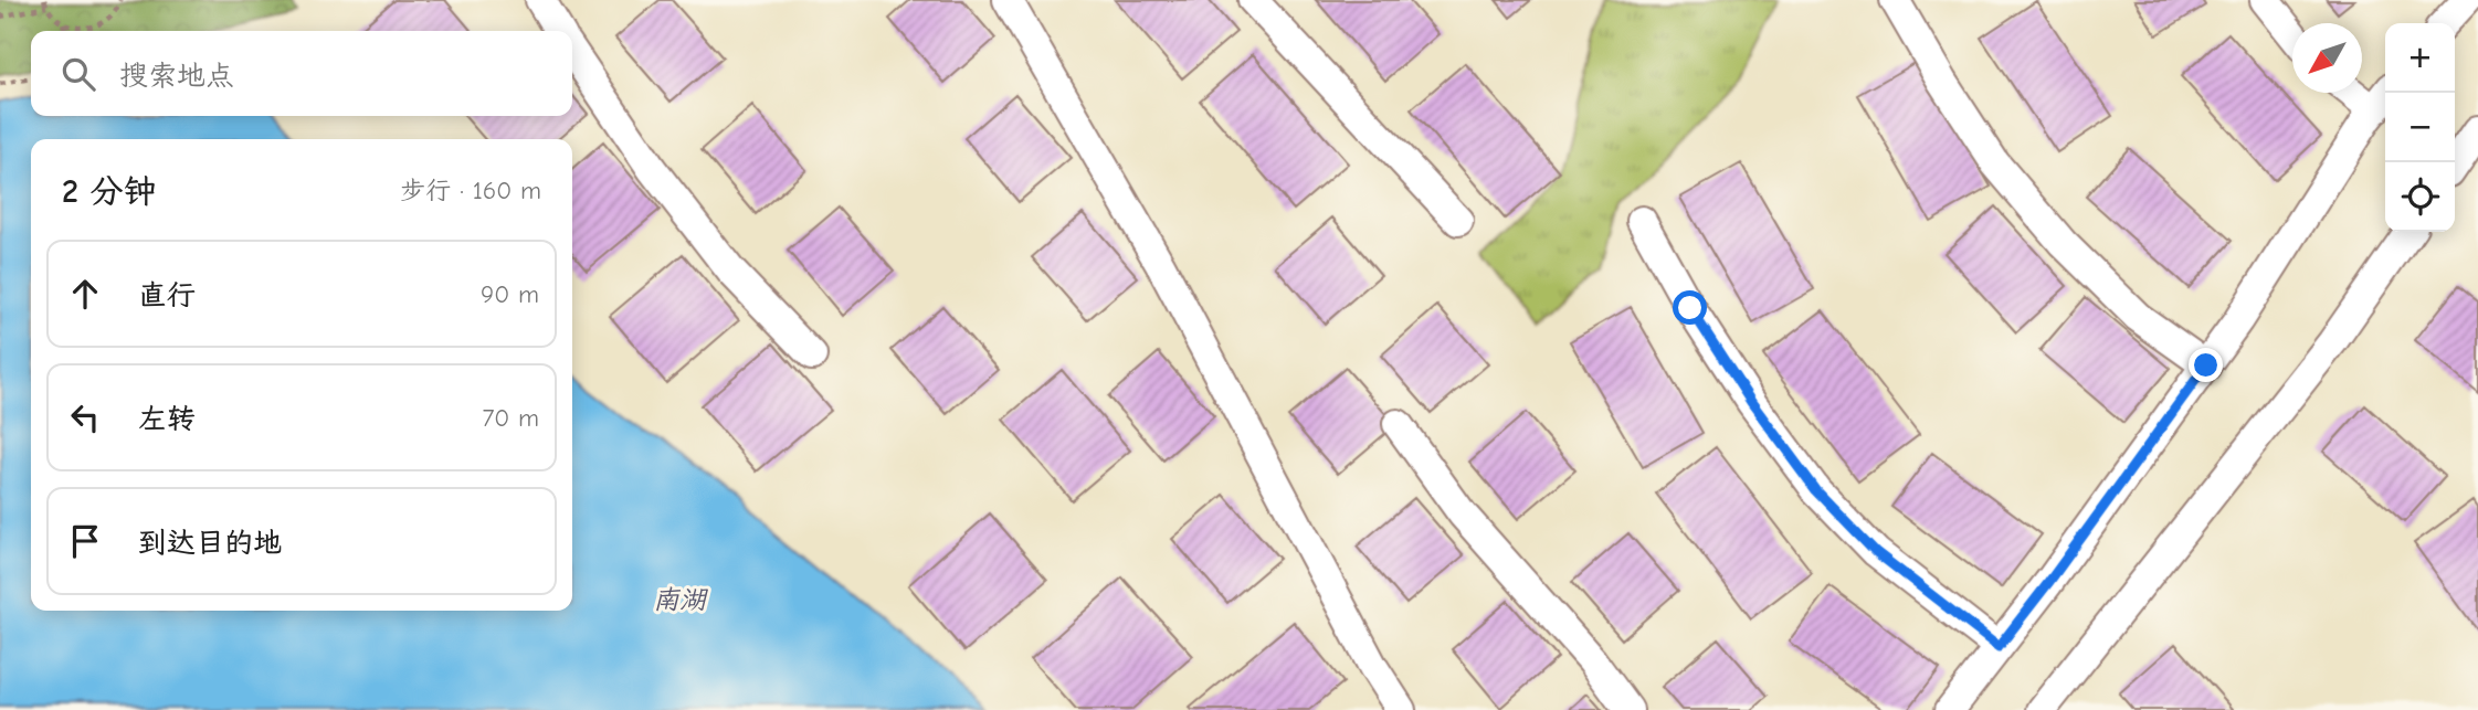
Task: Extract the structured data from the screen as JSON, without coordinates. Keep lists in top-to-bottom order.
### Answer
{
  "water": ["南湖"],
  "north": "bottom left",
  "page": {
    "map_buttons": ["+", "−"],
    "search": "搜索地点",
    "heading": ["2 分钟", "步行 · 160 m"],
    "list": [
      ["直行", "90 m"],
      ["左转", "70 m"],
      "到达目的地"
    ]
  }
}
